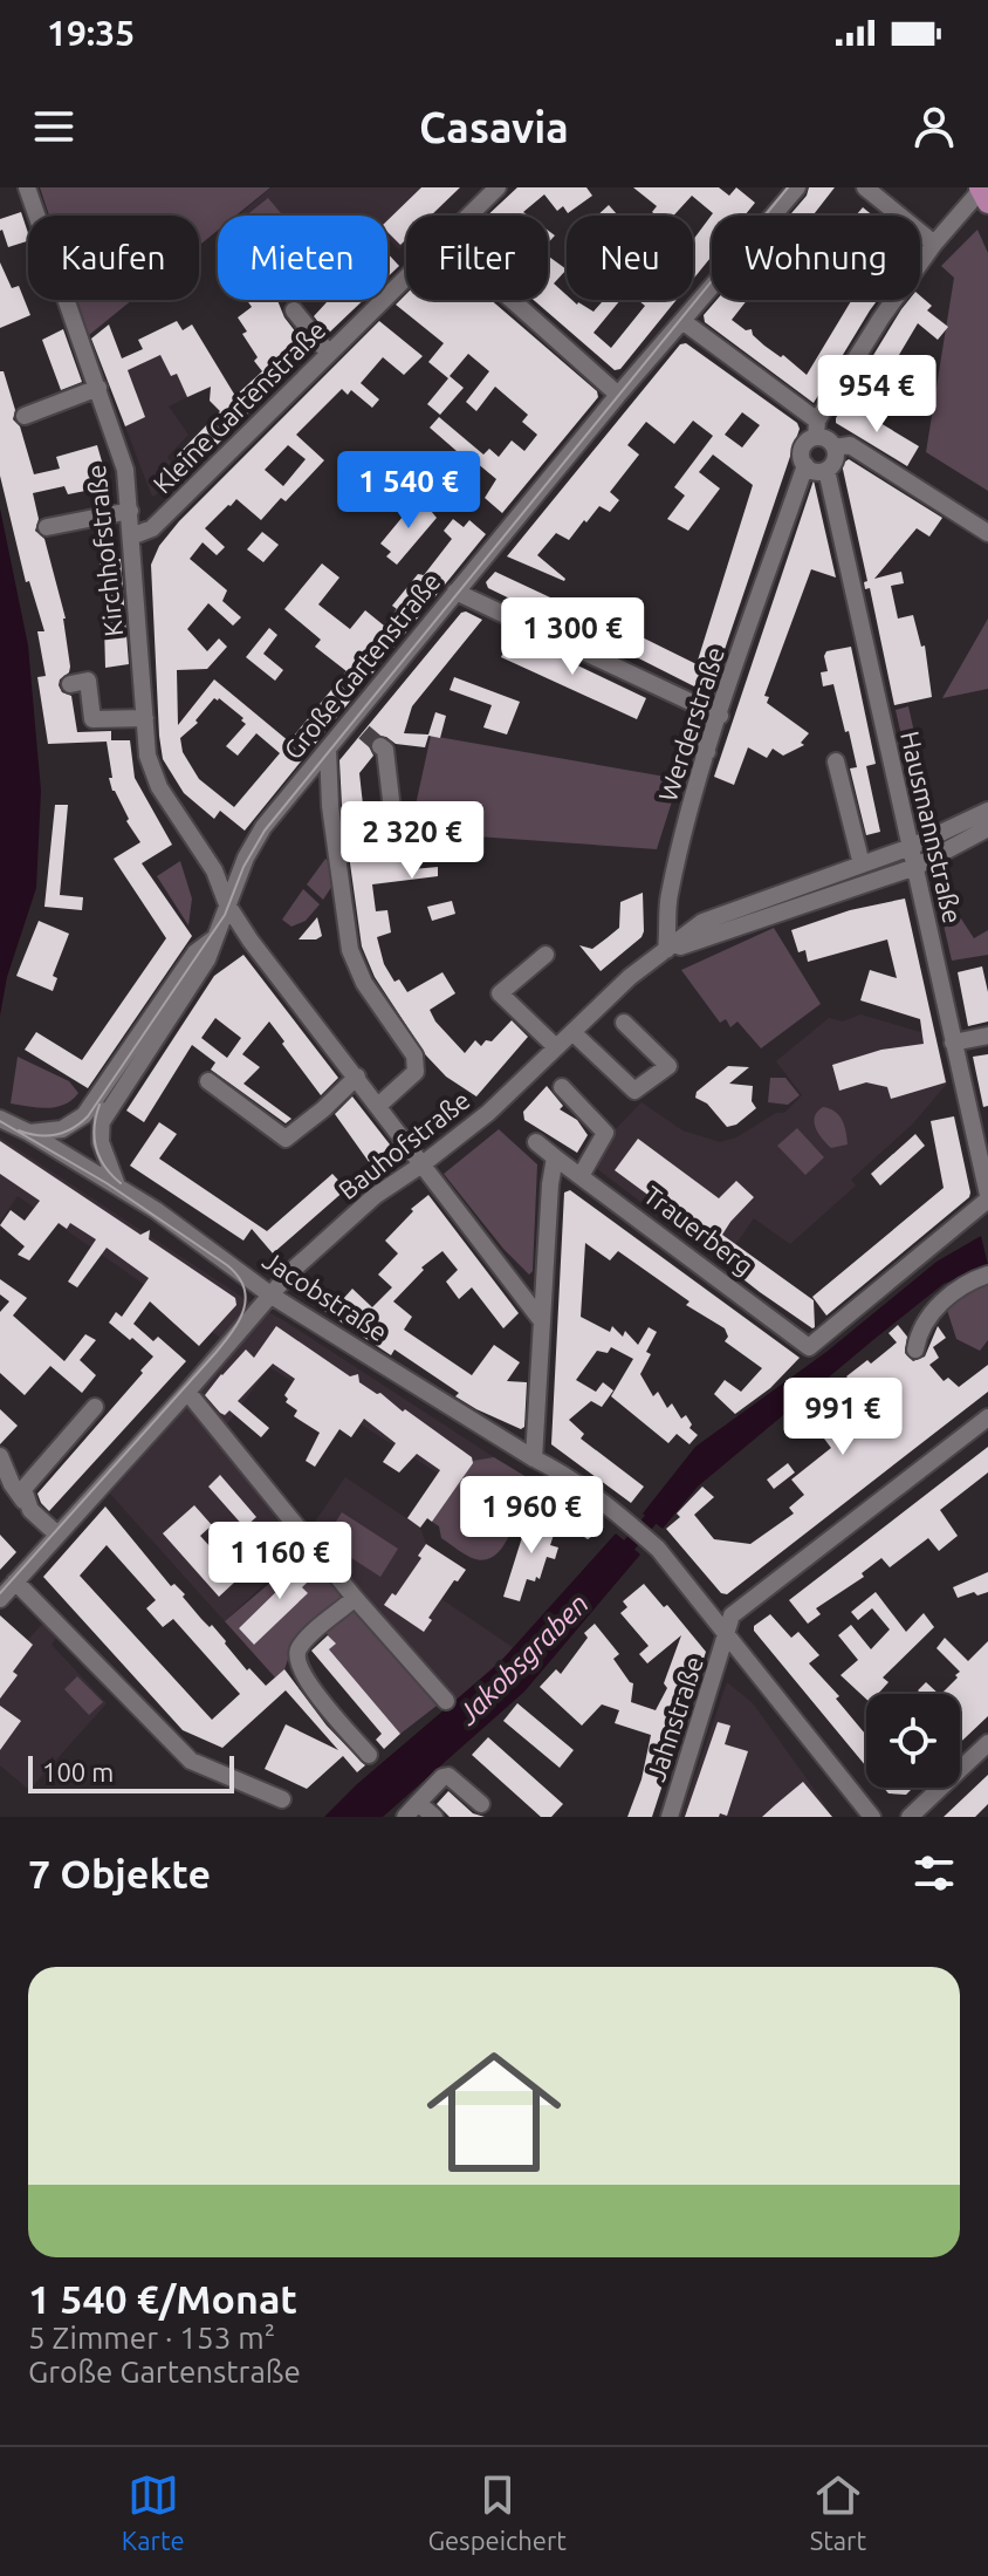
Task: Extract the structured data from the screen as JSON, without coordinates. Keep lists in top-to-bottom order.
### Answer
{
  "streets": {
    "street": [
      "Kleine Gartenstraße",
      "Kirchhofstraße",
      "Große Gartenstraße",
      "Werderstraße",
      "Hausmannstraße",
      "Bauhofstraße",
      "Trauerberg",
      "Jacobstraße",
      "Jahnstraße"
    ]
  },
  "crossings": [
    ["Kleine Gartenstraße", "Kirchhofstraße"],
    ["Kirchhofstraße", "Große Gartenstraße"],
    ["Große Gartenstraße", "Jacobstraße"],
    ["Werderstraße", "Hausmannstraße"],
    ["Werderstraße", "Bauhofstraße"],
    ["Hausmannstraße", "Bauhofstraße"],
    ["Hausmannstraße", "Trauerberg"],
    ["Bauhofstraße", "Jacobstraße"],
    ["Jacobstraße", "Jahnstraße"]
  ],
  "water": ["Jakobsgraben"],
  "scale_bar": "100 m",
  "page": {
    "status": "19:35",
    "header": "Casavia",
    "chip": [
      "Kaufen",
      "Mieten",
      "Filter",
      "Neu",
      "Wohnung"
    ],
    "price": [
      "954 €",
      "1 540 €",
      "1 300 €",
      "2 320 €",
      "991 €",
      "1 960 €",
      "1 160 €"
    ],
    "scale": "100 m",
    "heading": "7 Objekte",
    "list": [
      {
        "name": "1 540 €/Monat",
        "note": "5 Zimmer · 153 m² · Große Gartenstraße"
      }
    ],
    "tabs": ["Karte", "Gespeichert", "Start"]
  }
}
